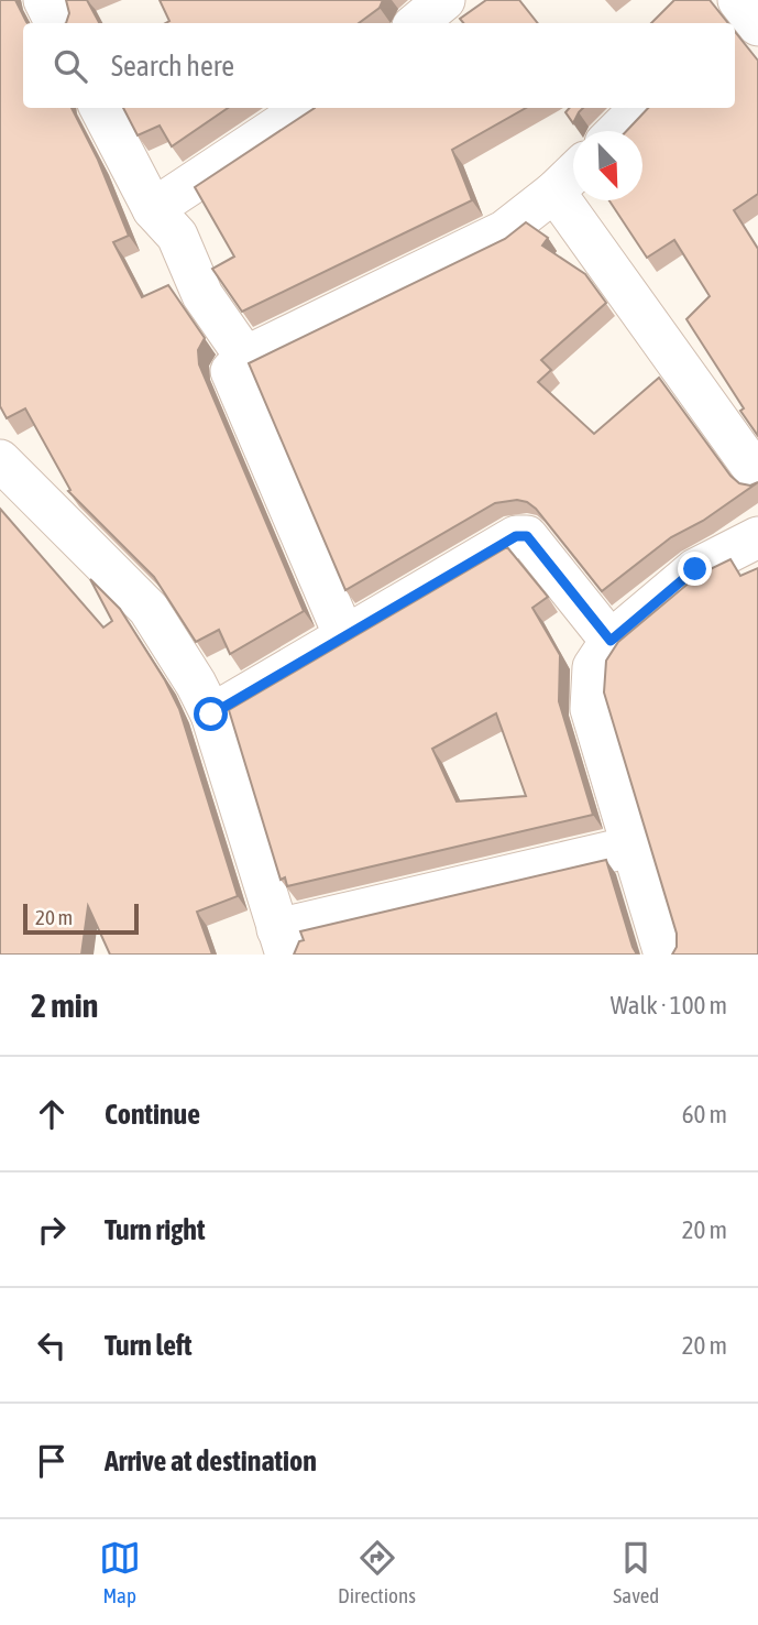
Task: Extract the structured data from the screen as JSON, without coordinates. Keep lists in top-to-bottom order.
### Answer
{
  "scale_bar": "20 m",
  "north": "bottom right",
  "page": {
    "search": "Search here",
    "scale": "20 m",
    "heading": ["2 min", "Walk · 100 m"],
    "list": [
      ["Continue", "60 m"],
      ["Turn right", "20 m"],
      ["Turn left", "20 m"],
      "Arrive at destination"
    ],
    "nav": ["Map", "Directions", "Saved"]
  }
}
